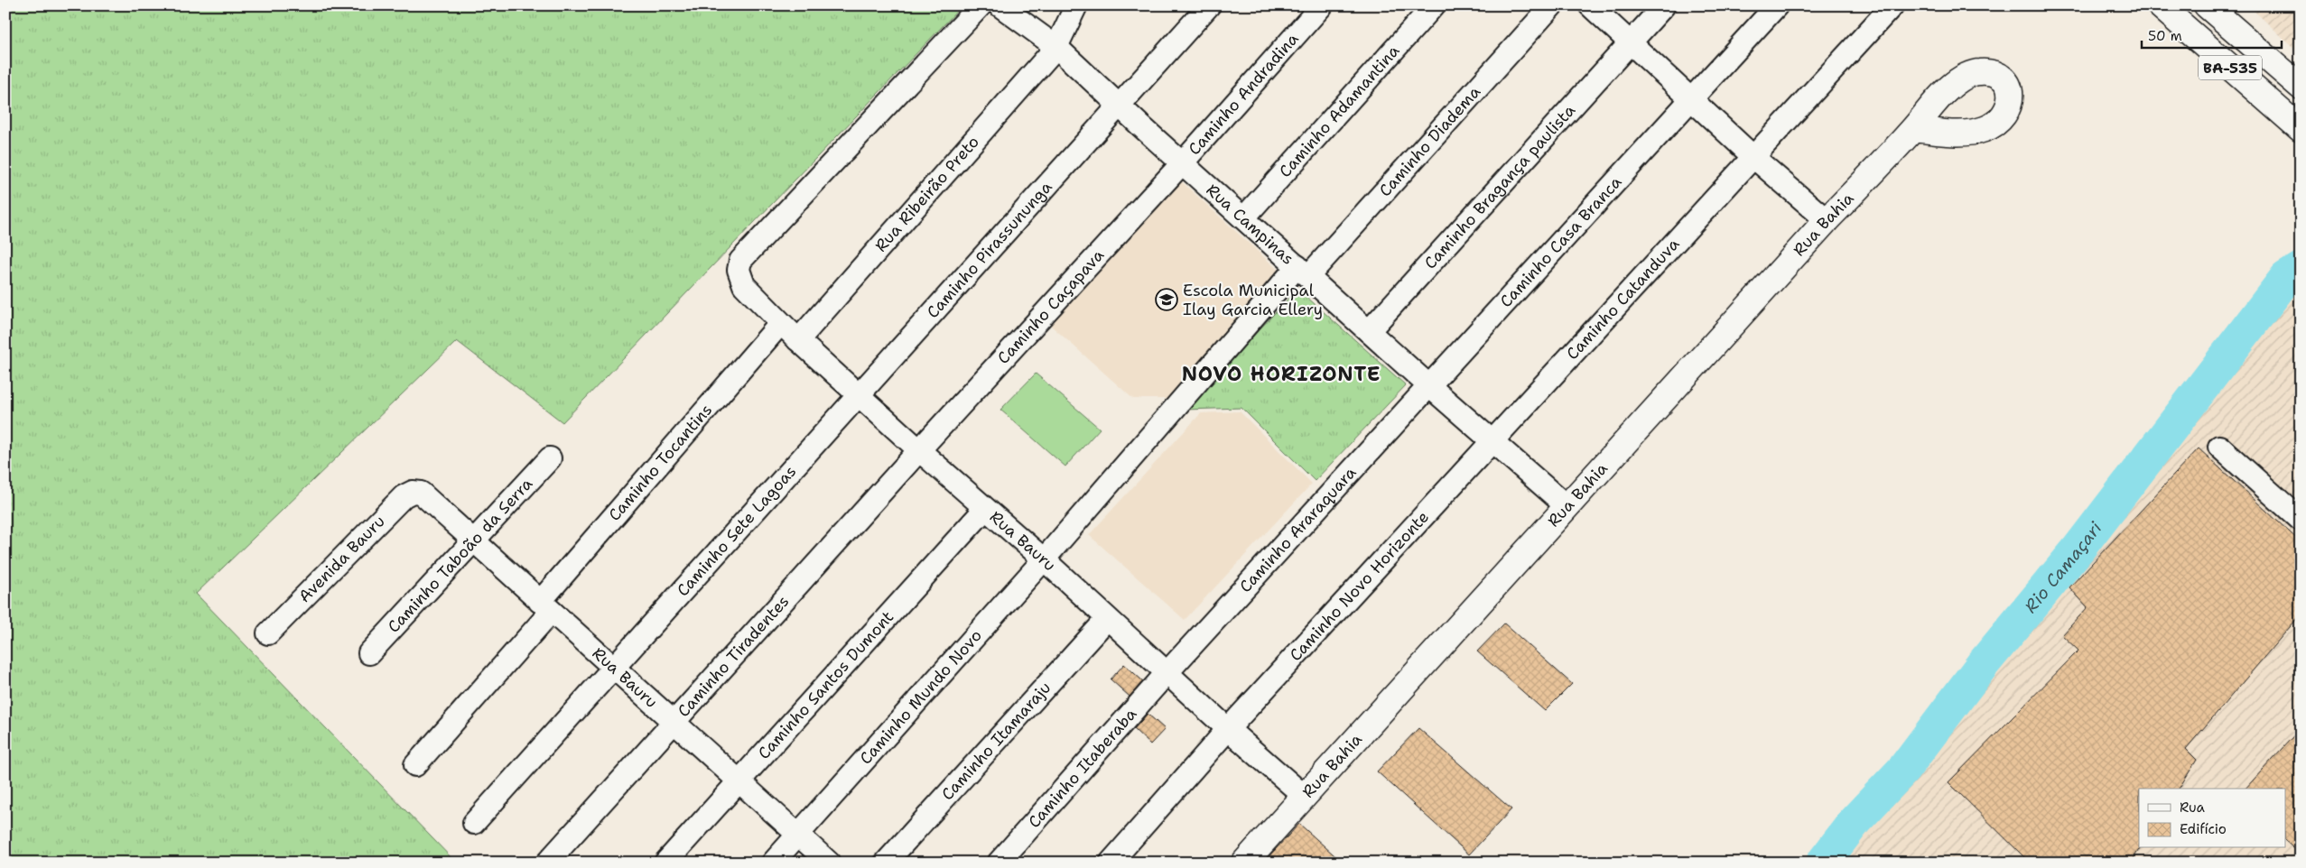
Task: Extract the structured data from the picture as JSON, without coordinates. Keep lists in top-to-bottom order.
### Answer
{
  "streets": {
    "main road": ["BA-535", "Rua Bahia"],
    "street": [
      "Caminho Andradina",
      "Caminho Adamantina",
      "Caminho Diadema",
      "Caminho Bragança paulista",
      "Rua Ribeirão Preto",
      "Rua Campinas",
      "Caminho Casa Branca",
      "Caminho Pirassununga",
      "Caminho Catanduva",
      "Caminho Caçapava",
      "Caminho Tocantins",
      "Caminho Araraquara",
      "Caminho Sete Lagoas",
      "Rua Bauru",
      "Caminho Taboão da Serra",
      "Avenida Bauru",
      "Caminho Novo Horizonte",
      "Caminho Tiradentes",
      "Caminho Santos Dumont",
      "Caminho Mundo Novo",
      "Caminho Itamaraju",
      "Caminho Itaberaba"
    ]
  },
  "crossings": [
    ["Caminho Andradina", "Rua Campinas"],
    ["Caminho Andradina", "Caminho Caçapava"],
    ["Caminho Adamantina", "Rua Campinas"],
    ["Caminho Diadema", "Rua Campinas"],
    ["Caminho Diadema", "Rua Bauru"],
    ["Caminho Diadema", "Caminho Mundo Novo"],
    ["Caminho Bragança paulista", "Rua Campinas"],
    ["Rua Ribeirão Preto", "Rua Campinas"],
    ["Rua Ribeirão Preto", "Rua Bauru"],
    ["Rua Campinas", "Rua Bahia"],
    ["Rua Campinas", "Caminho Casa Branca"],
    ["Rua Campinas", "Caminho Pirassununga"],
    ["Rua Campinas", "Caminho Catanduva"],
    ["Rua Campinas", "Caminho Caçapava"],
    ["Rua Campinas", "Caminho Araraquara"],
    ["Rua Campinas", "Caminho Novo Horizonte"],
    ["Rua Bahia", "Rua Bauru"],
    ["Caminho Casa Branca", "Caminho Araraquara"],
    ["Caminho Pirassununga", "Caminho Sete Lagoas"],
    ["Caminho Pirassununga", "Rua Bauru"],
    ["Caminho Catanduva", "Caminho Novo Horizonte"],
    ["Caminho Caçapava", "Rua Bauru"],
    ["Caminho Caçapava", "Caminho Tiradentes"],
    ["Caminho Tocantins", "Rua Bauru"],
    ["Caminho Araraquara", "Rua Bauru"],
    ["Caminho Araraquara", "Caminho Itaberaba"],
    ["Caminho Sete Lagoas", "Rua Bauru"],
    ["Rua Bauru", "Caminho Taboão da Serra"],
    ["Rua Bauru", "Avenida Bauru"],
    ["Rua Bauru", "Caminho Novo Horizonte"],
    ["Rua Bauru", "Caminho Tiradentes"],
    ["Rua Bauru", "Caminho Santos Dumont"],
    ["Rua Bauru", "Caminho Mundo Novo"],
    ["Rua Bauru", "Caminho Itamaraju"],
    ["Rua Bauru", "Caminho Itaberaba"]
  ],
  "districts": ["NOVO HORIZONTE"],
  "water": ["Rio Camaçari"],
  "places": {
    "school or university": ["Escola Municipal Ilay Garcia Ellery"]
  },
  "legend": ["Rua", "Edifício"],
  "scale_bar": "50 m"
}
